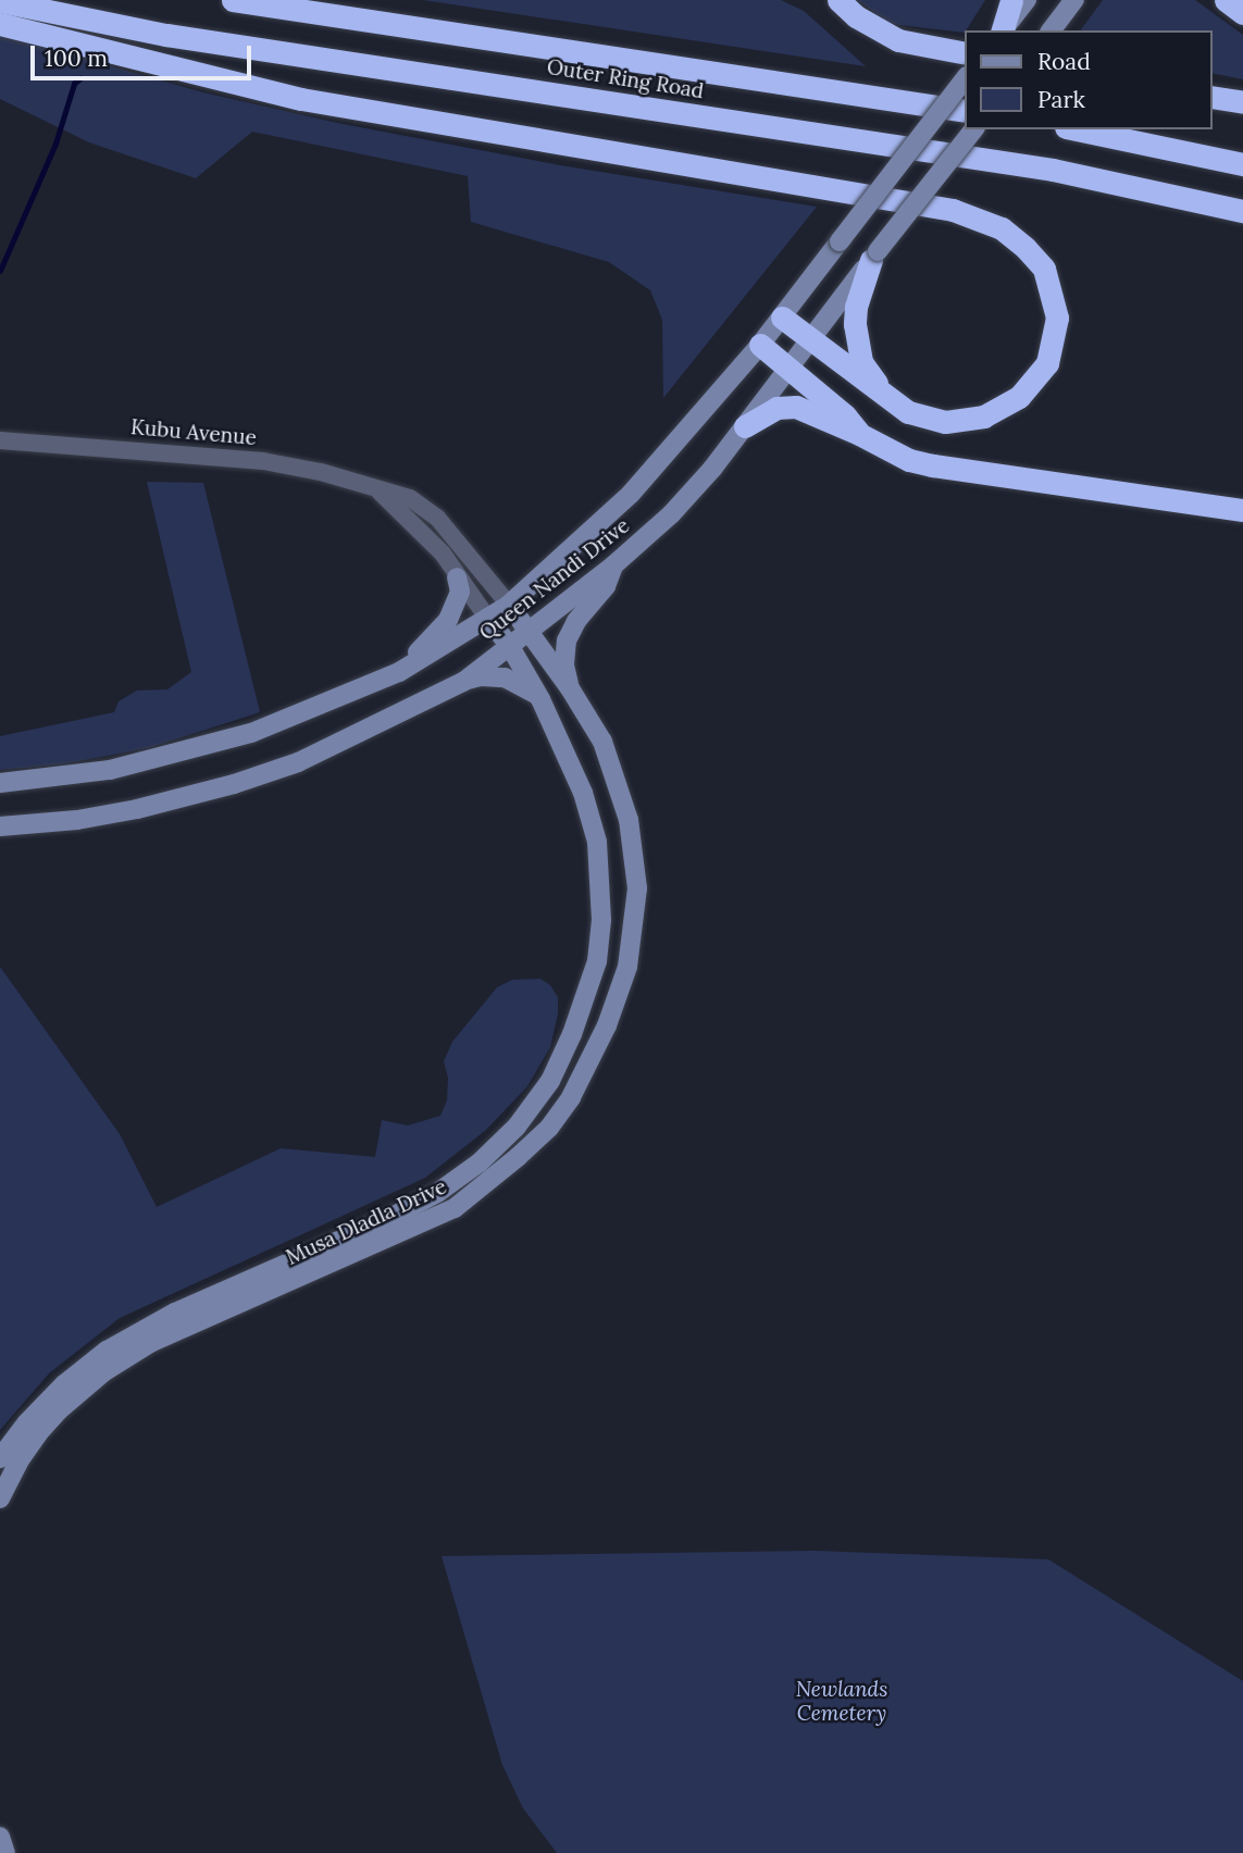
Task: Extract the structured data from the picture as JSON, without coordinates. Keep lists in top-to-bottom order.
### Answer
{
  "streets": {
    "highway": ["Outer Ring Road"],
    "main road": ["Queen Nandi Drive", "Musa Dladla Drive"],
    "street": ["Kubu Avenue"]
  },
  "crossings": [
    ["Kubu Avenue", "Queen Nandi Drive"],
    ["Kubu Avenue", "Musa Dladla Drive"],
    ["Queen Nandi Drive", "Musa Dladla Drive"]
  ],
  "parks": ["Newlands Cemetery"],
  "legend": ["Road", "Park"],
  "scale_bar": "100 m"
}
